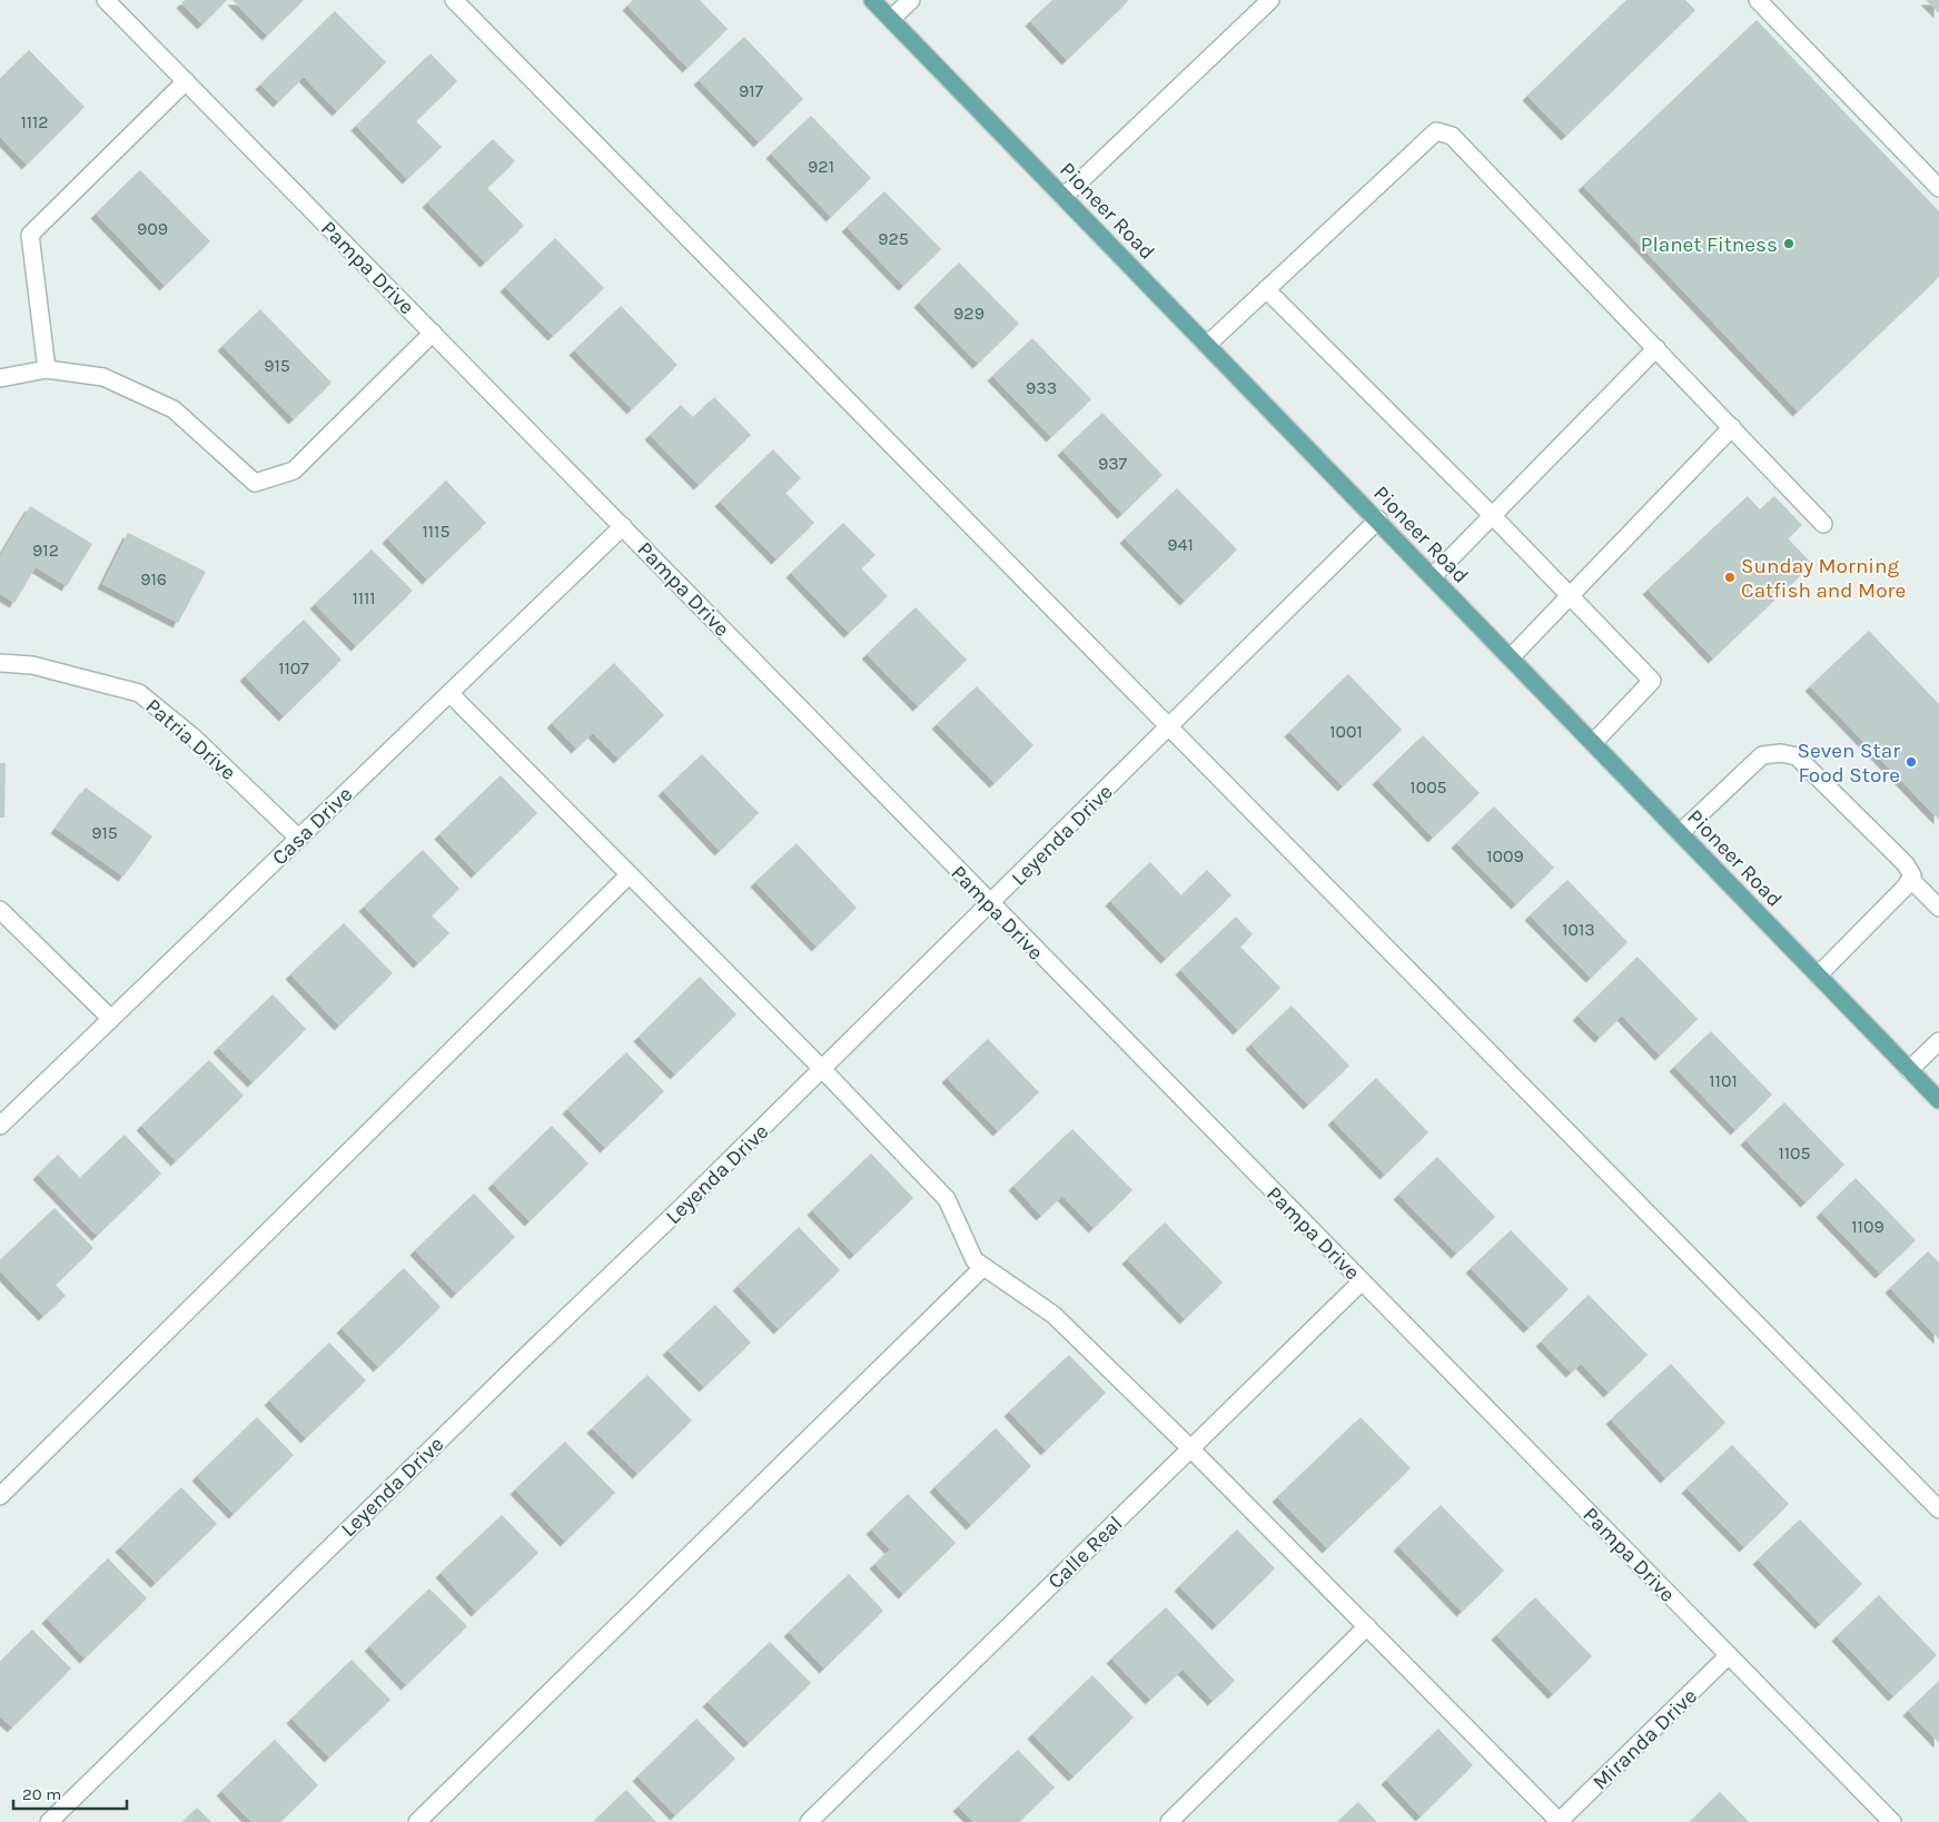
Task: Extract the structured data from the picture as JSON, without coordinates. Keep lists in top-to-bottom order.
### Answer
{
  "streets": {
    "main road": ["Pioneer Road"],
    "street": [
      "Pampa Drive",
      "Patria Drive",
      "Casa Drive",
      "Leyenda Drive",
      "Calle Real",
      "Miranda Drive"
    ]
  },
  "crossings": [
    ["Pioneer Road", "Leyenda Drive"],
    ["Pampa Drive", "Casa Drive"],
    ["Pampa Drive", "Leyenda Drive"],
    ["Pampa Drive", "Calle Real"],
    ["Pampa Drive", "Miranda Drive"],
    ["Patria Drive", "Casa Drive"]
  ],
  "places": ["Planet Fitness", "Sunday Morning Catfish and More", "Seven Star Food Store"],
  "house_numbers": [
    "917",
    "1112",
    "921",
    "909",
    "925",
    "929",
    "915",
    "933",
    "937",
    "1115",
    "941",
    "912",
    "916",
    "1111",
    "1107",
    "1001",
    "1005",
    "915",
    "1009",
    "1013",
    "1101",
    "1105",
    "1109"
  ],
  "scale_bar": "20 m"
}
